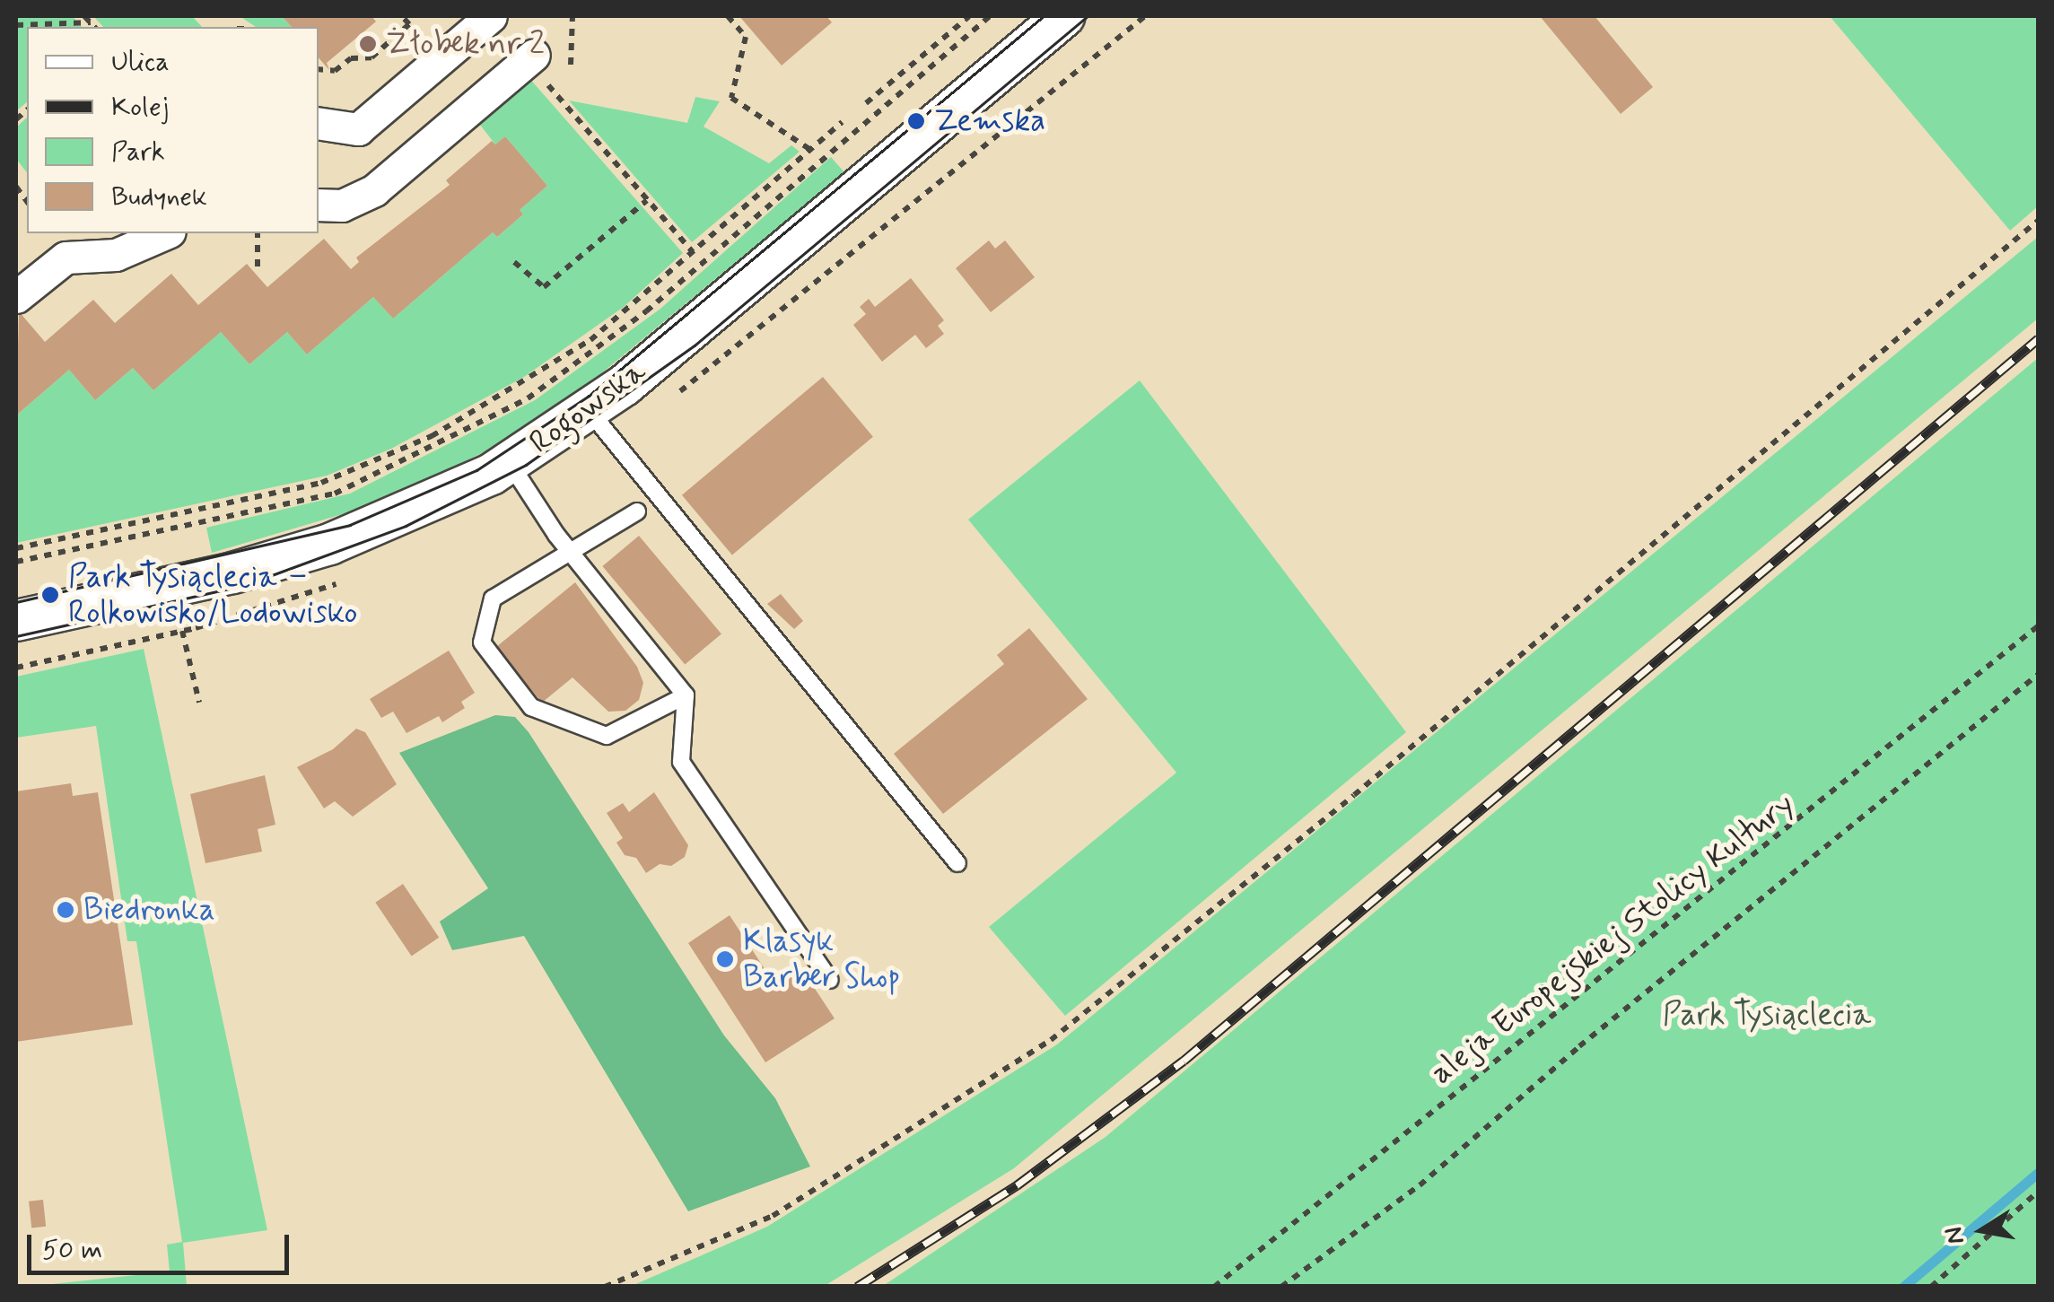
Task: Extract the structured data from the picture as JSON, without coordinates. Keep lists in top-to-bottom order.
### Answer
{
  "streets": {
    "street": ["Rogowska"],
    "path": ["aleja Europejskiej Stolicy Kultury"]
  },
  "parks": ["Park Tysiąclecia"],
  "places": [
    "Żłobek nr 2",
    "Zemska",
    "Park Tysiąclecia – Rolkowisko/Lodowisko",
    "Biedronka",
    "Klasyk Barber Shop"
  ],
  "legend": [
    "Ulica",
    "Kolej",
    "Park",
    "Budynek"
  ],
  "scale_bar": "50 m",
  "north": "left"
}
